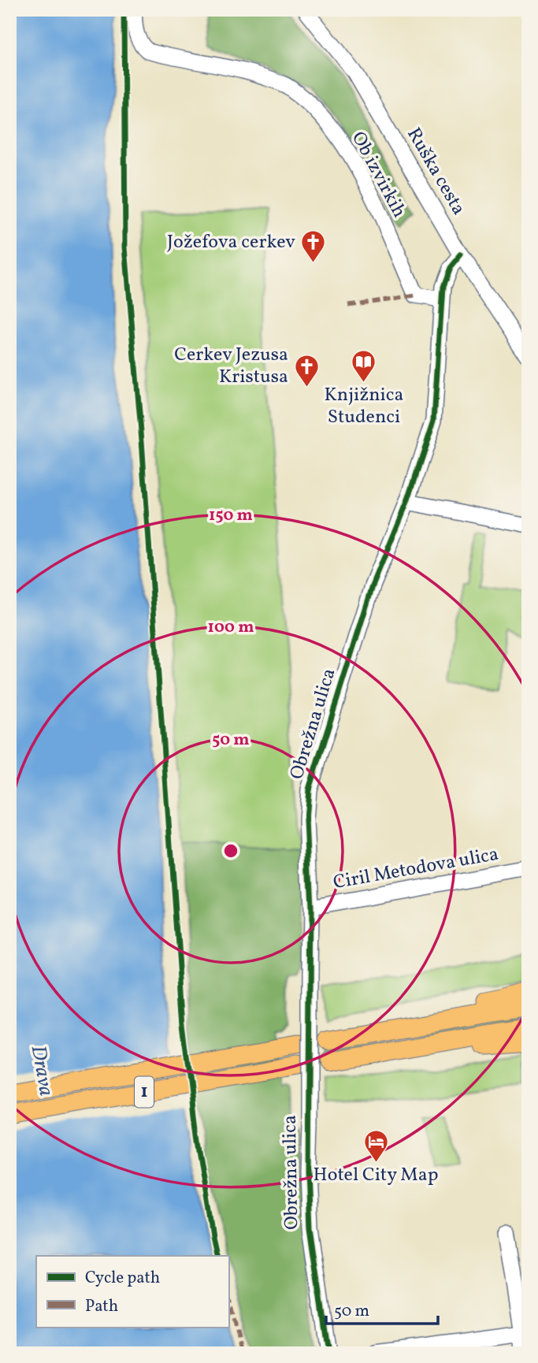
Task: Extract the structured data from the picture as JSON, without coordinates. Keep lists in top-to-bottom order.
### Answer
{
  "streets": {
    "main road": ["1"],
    "street": [
      "Ruška cesta",
      "Ob izvirkih",
      "Obrežna ulica",
      "Ciril Metodova ulica"
    ]
  },
  "crossings": [
    ["Ruška cesta", "Obrežna ulica"],
    ["Ob izvirkih", "Obrežna ulica"],
    ["Obrežna ulica", "Ciril Metodova ulica"]
  ],
  "water": ["Drava"],
  "places": {
    "church": ["Jožefova cerkev", "Cerkev Jezusa Kristusa"],
    "library": ["Knjižnica Studenci"],
    "hotel": ["Hotel City Map"]
  },
  "legend": ["Cycle path", "Path"],
  "scale_bar": "50 m",
  "rings": ["150 m", "100 m", "50 m"]
}
